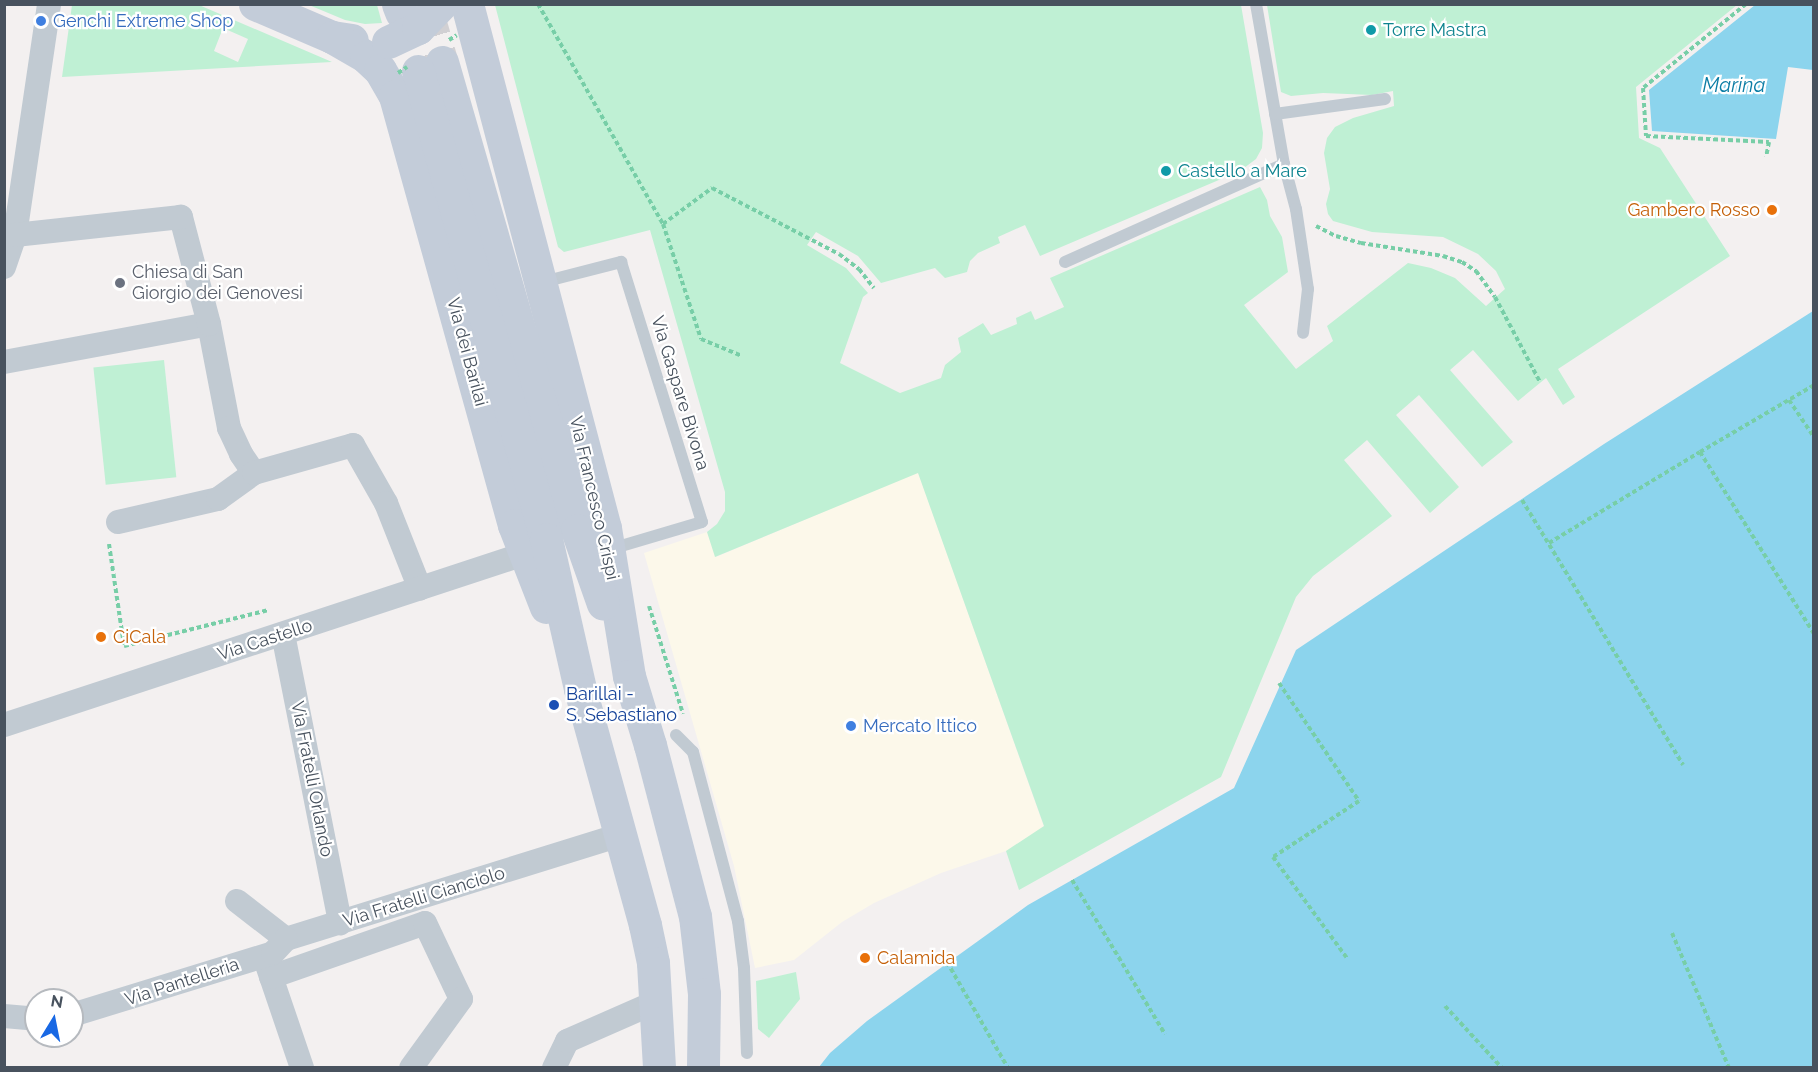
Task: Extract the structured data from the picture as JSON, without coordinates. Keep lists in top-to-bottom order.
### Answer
{
  "streets": {
    "main road": ["Via dei Barilai", "Via Francesco Crispi"],
    "street": [
      "Via Castello",
      "Via Fratelli Orlando",
      "Via Fratelli Cianciolo",
      "Via Pantelleria"
    ],
    "lane": ["Via Gaspare Bivona"]
  },
  "crossings": [
    ["Via dei Barilai", "Via Castello"],
    ["Via Gaspare Bivona", "Via Francesco Crispi"],
    ["Via Castello", "Via Fratelli Orlando"],
    ["Via Fratelli Orlando", "Via Fratelli Cianciolo"],
    ["Via Fratelli Cianciolo", "Via Pantelleria"]
  ],
  "water": ["Marina"],
  "places": [
    "Genchi Extreme Shop",
    "Torre Mastra",
    "Castello a Mare",
    "Gambero Rosso",
    "Chiesa di San Giorgio dei Genovesi",
    "CiCala",
    "Barillai - S. Sebastiano",
    "Mercato Ittico",
    "Calamida"
  ],
  "north": "top"
}
